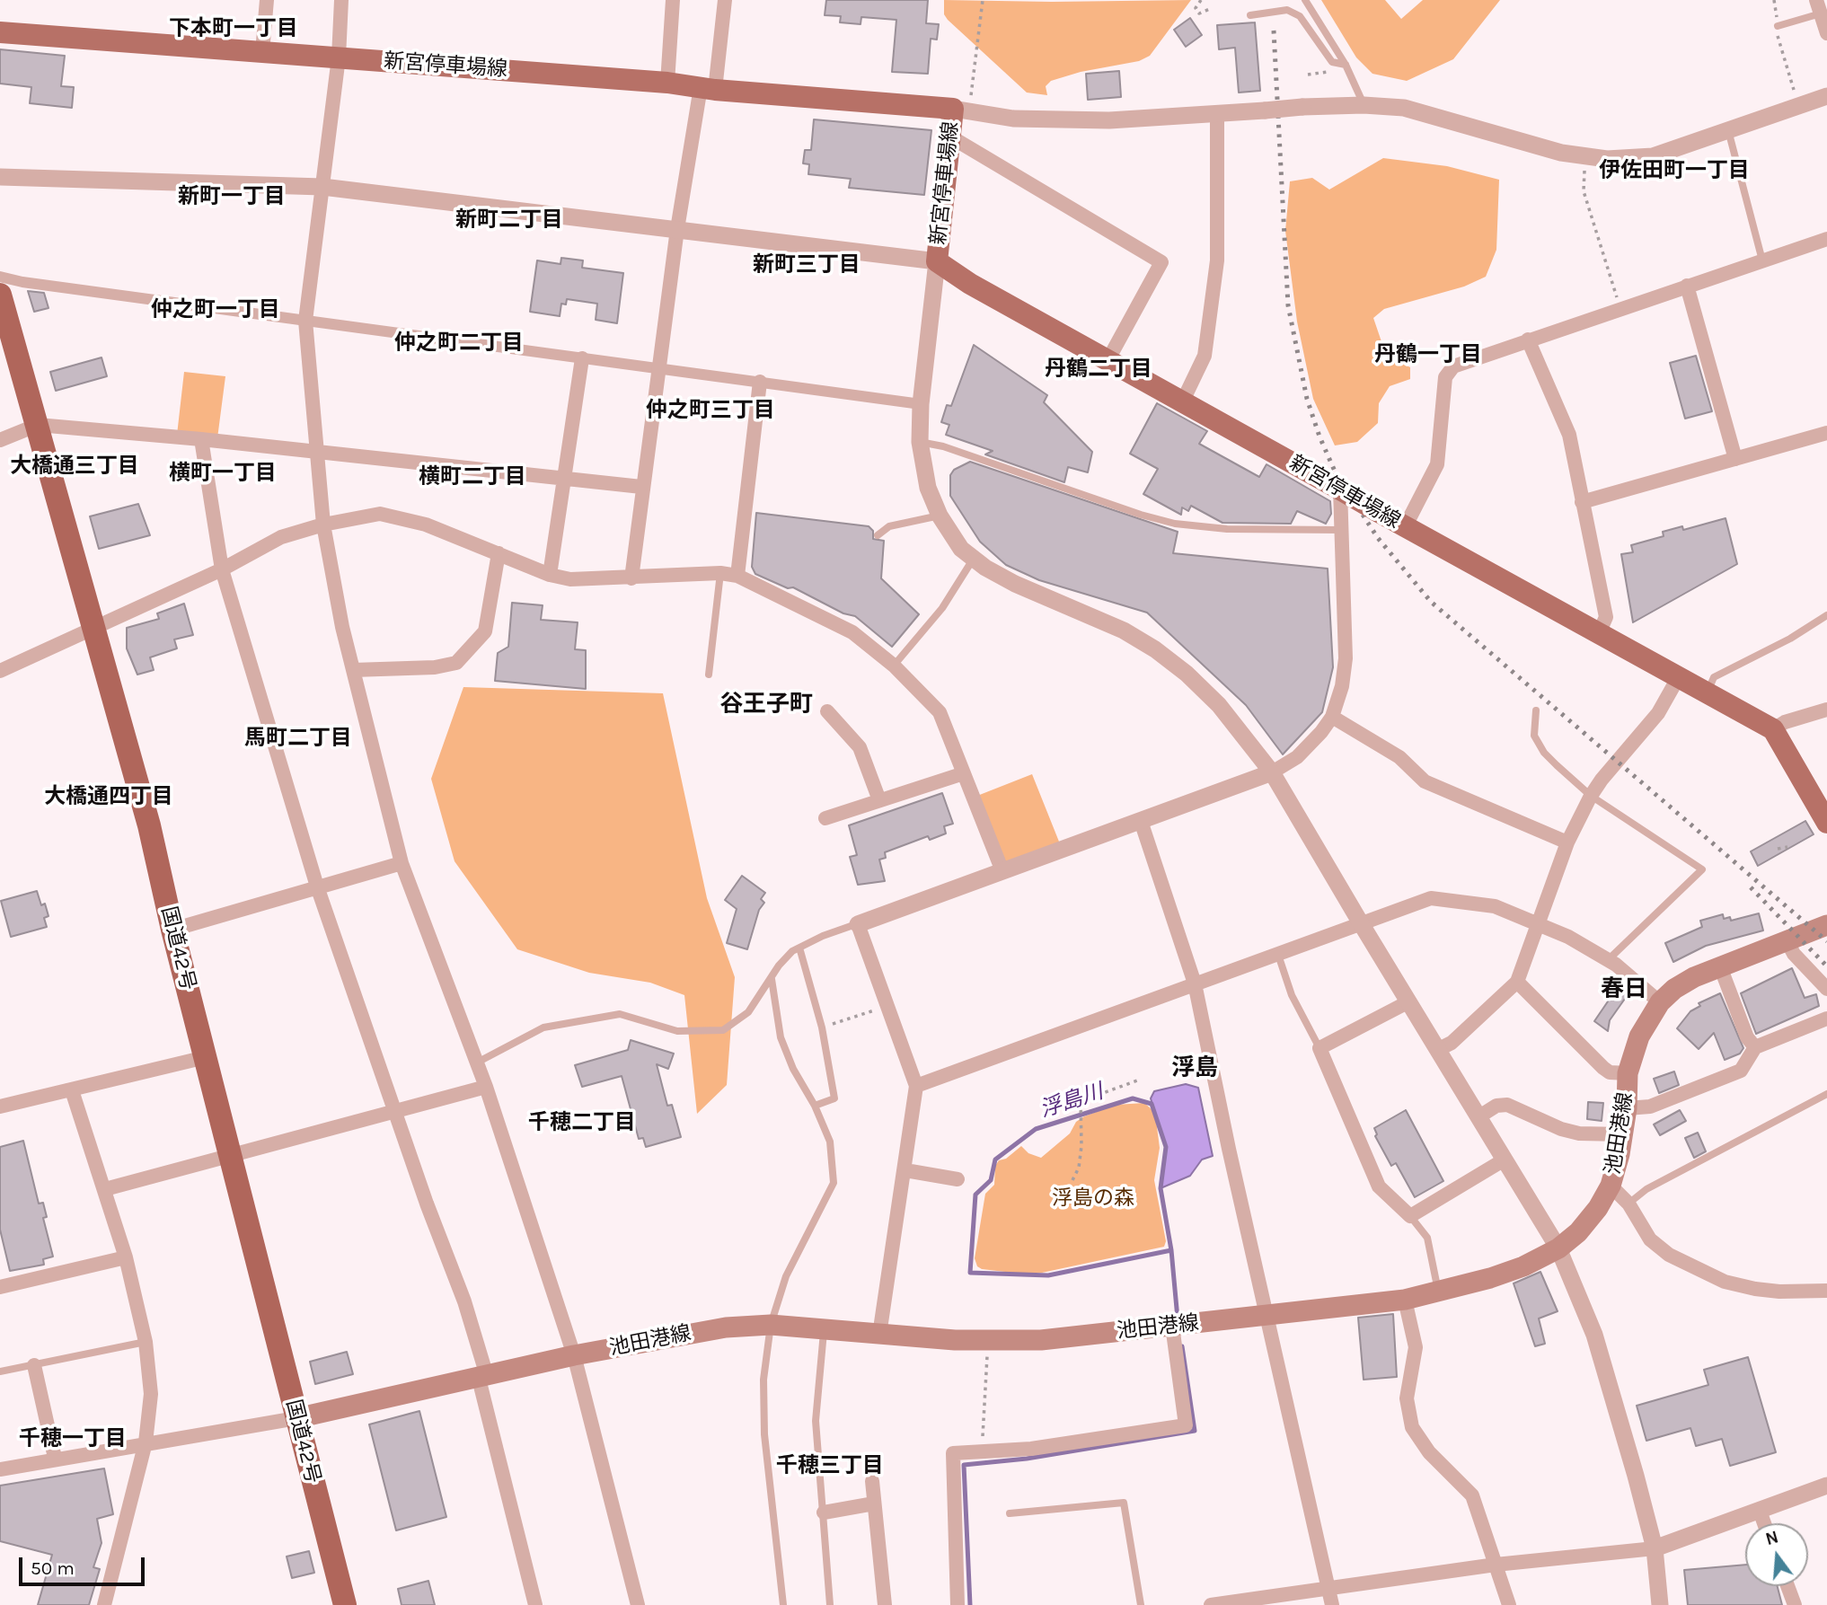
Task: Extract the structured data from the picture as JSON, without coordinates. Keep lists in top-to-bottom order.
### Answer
{
  "streets": {
    "highway": ["国道42号"],
    "main road": ["新宮停車場線", "池田港線"]
  },
  "crossings": [
    ["国道42号", "池田港線"]
  ],
  "districts": [
    "下本町一丁目",
    "伊佐田町一丁目",
    "新町一丁目",
    "新町二丁目",
    "新町三丁目",
    "仲之町一丁目",
    "仲之町二丁目",
    "丹鶴一丁目",
    "丹鶴二丁目",
    "仲之町三丁目",
    "大橋通三丁目",
    "横町一丁目",
    "横町二丁目",
    "谷王子町",
    "馬町二丁目",
    "大橋通四丁目",
    "春日",
    "浮島",
    "千穂二丁目",
    "千穂一丁目",
    "千穂三丁目"
  ],
  "water": ["浮島川"],
  "parks": ["浮島の森"],
  "scale_bar": "50 m",
  "north": "top"
}
